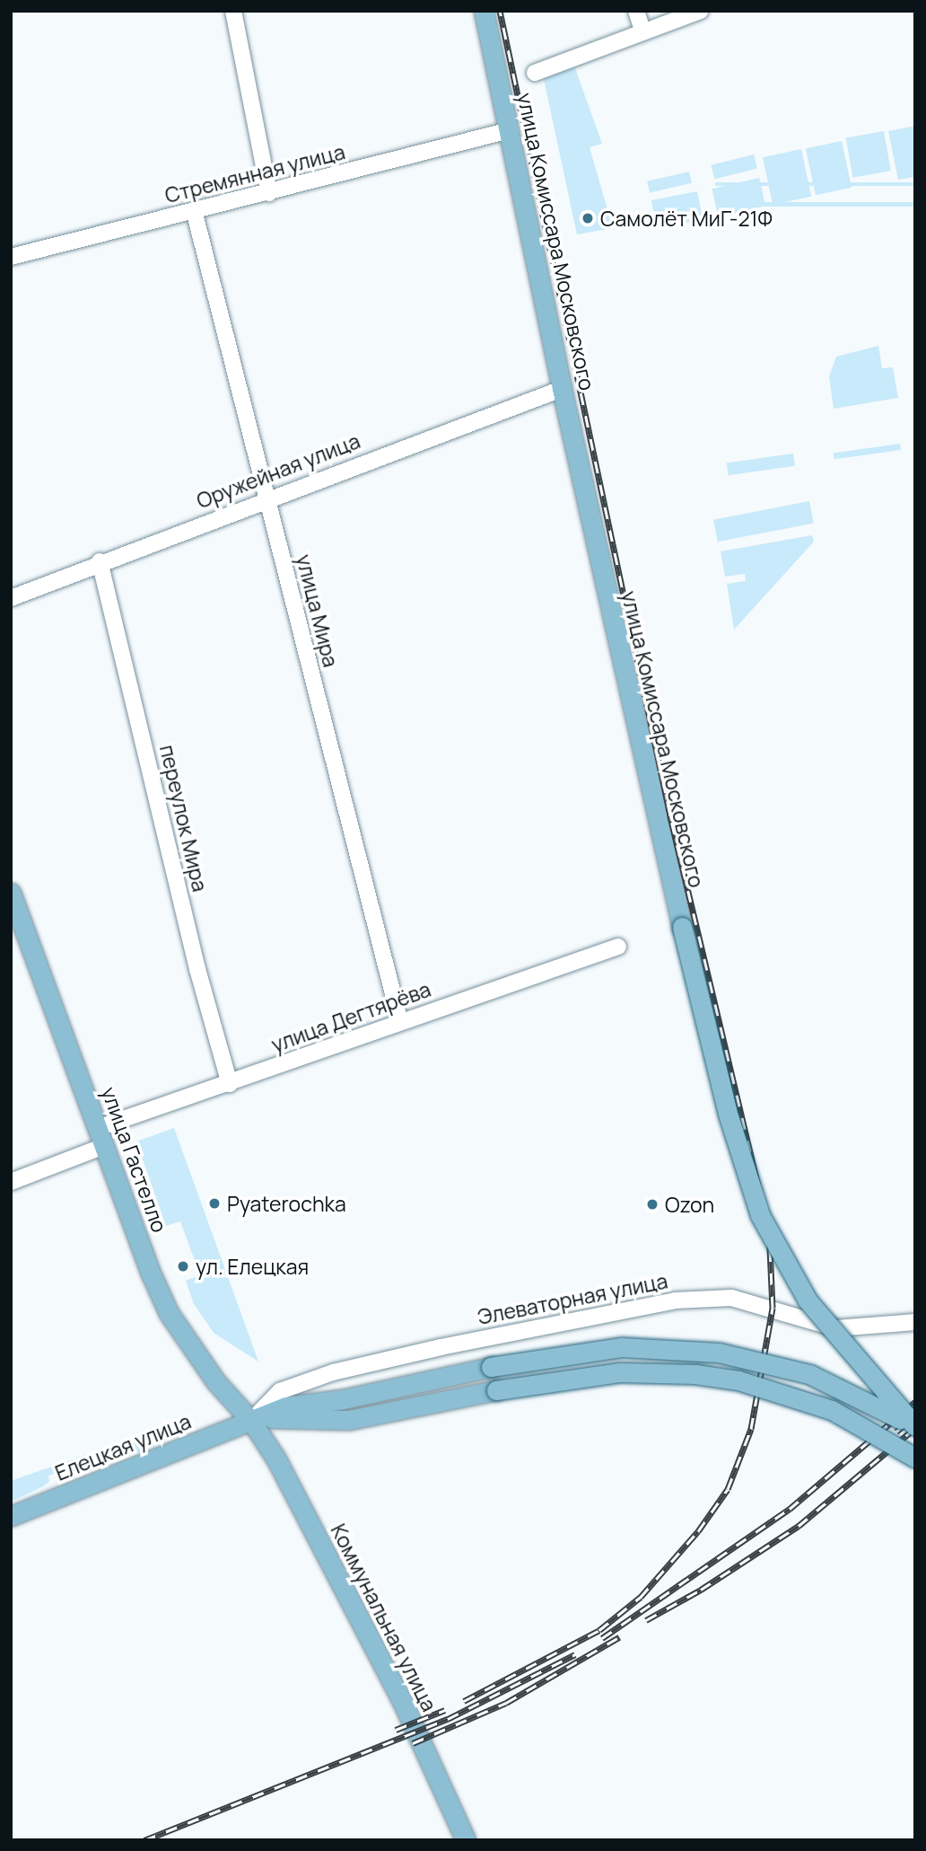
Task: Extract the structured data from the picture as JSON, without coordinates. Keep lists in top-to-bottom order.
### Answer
{
  "streets": {
    "main road": [
      "улица Комиссара Московского",
      "улица Гастелло",
      "Елецкая улица",
      "Коммунальная улица"
    ],
    "street": [
      "Стремянная улица",
      "Оружейная улица",
      "улица Мира",
      "переулок Мира",
      "улица Дегтярёва",
      "Элеваторная улица"
    ]
  },
  "crossings": [
    ["Стремянная улица", "улица Комиссара Московского"],
    ["Стремянная улица", "улица Мира"],
    ["улица Комиссара Московского", "Оружейная улица"],
    ["Оружейная улица", "улица Мира"],
    ["Оружейная улица", "переулок Мира"],
    ["улица Мира", "улица Дегтярёва"],
    ["переулок Мира", "улица Дегтярёва"],
    ["улица Дегтярёва", "улица Гастелло"],
    ["улица Гастелло", "Элеваторная улица"],
    ["улица Гастелло", "Елецкая улица"],
    ["улица Гастелло", "Коммунальная улица"],
    ["Элеваторная улица", "Елецкая улица"],
    ["Элеваторная улица", "Коммунальная улица"],
    ["Елецкая улица", "Коммунальная улица"]
  ],
  "places": [
    "Самолёт МиГ-21Ф",
    "Pyaterochka",
    "Ozon",
    "ул. Елецкая"
  ]
}
